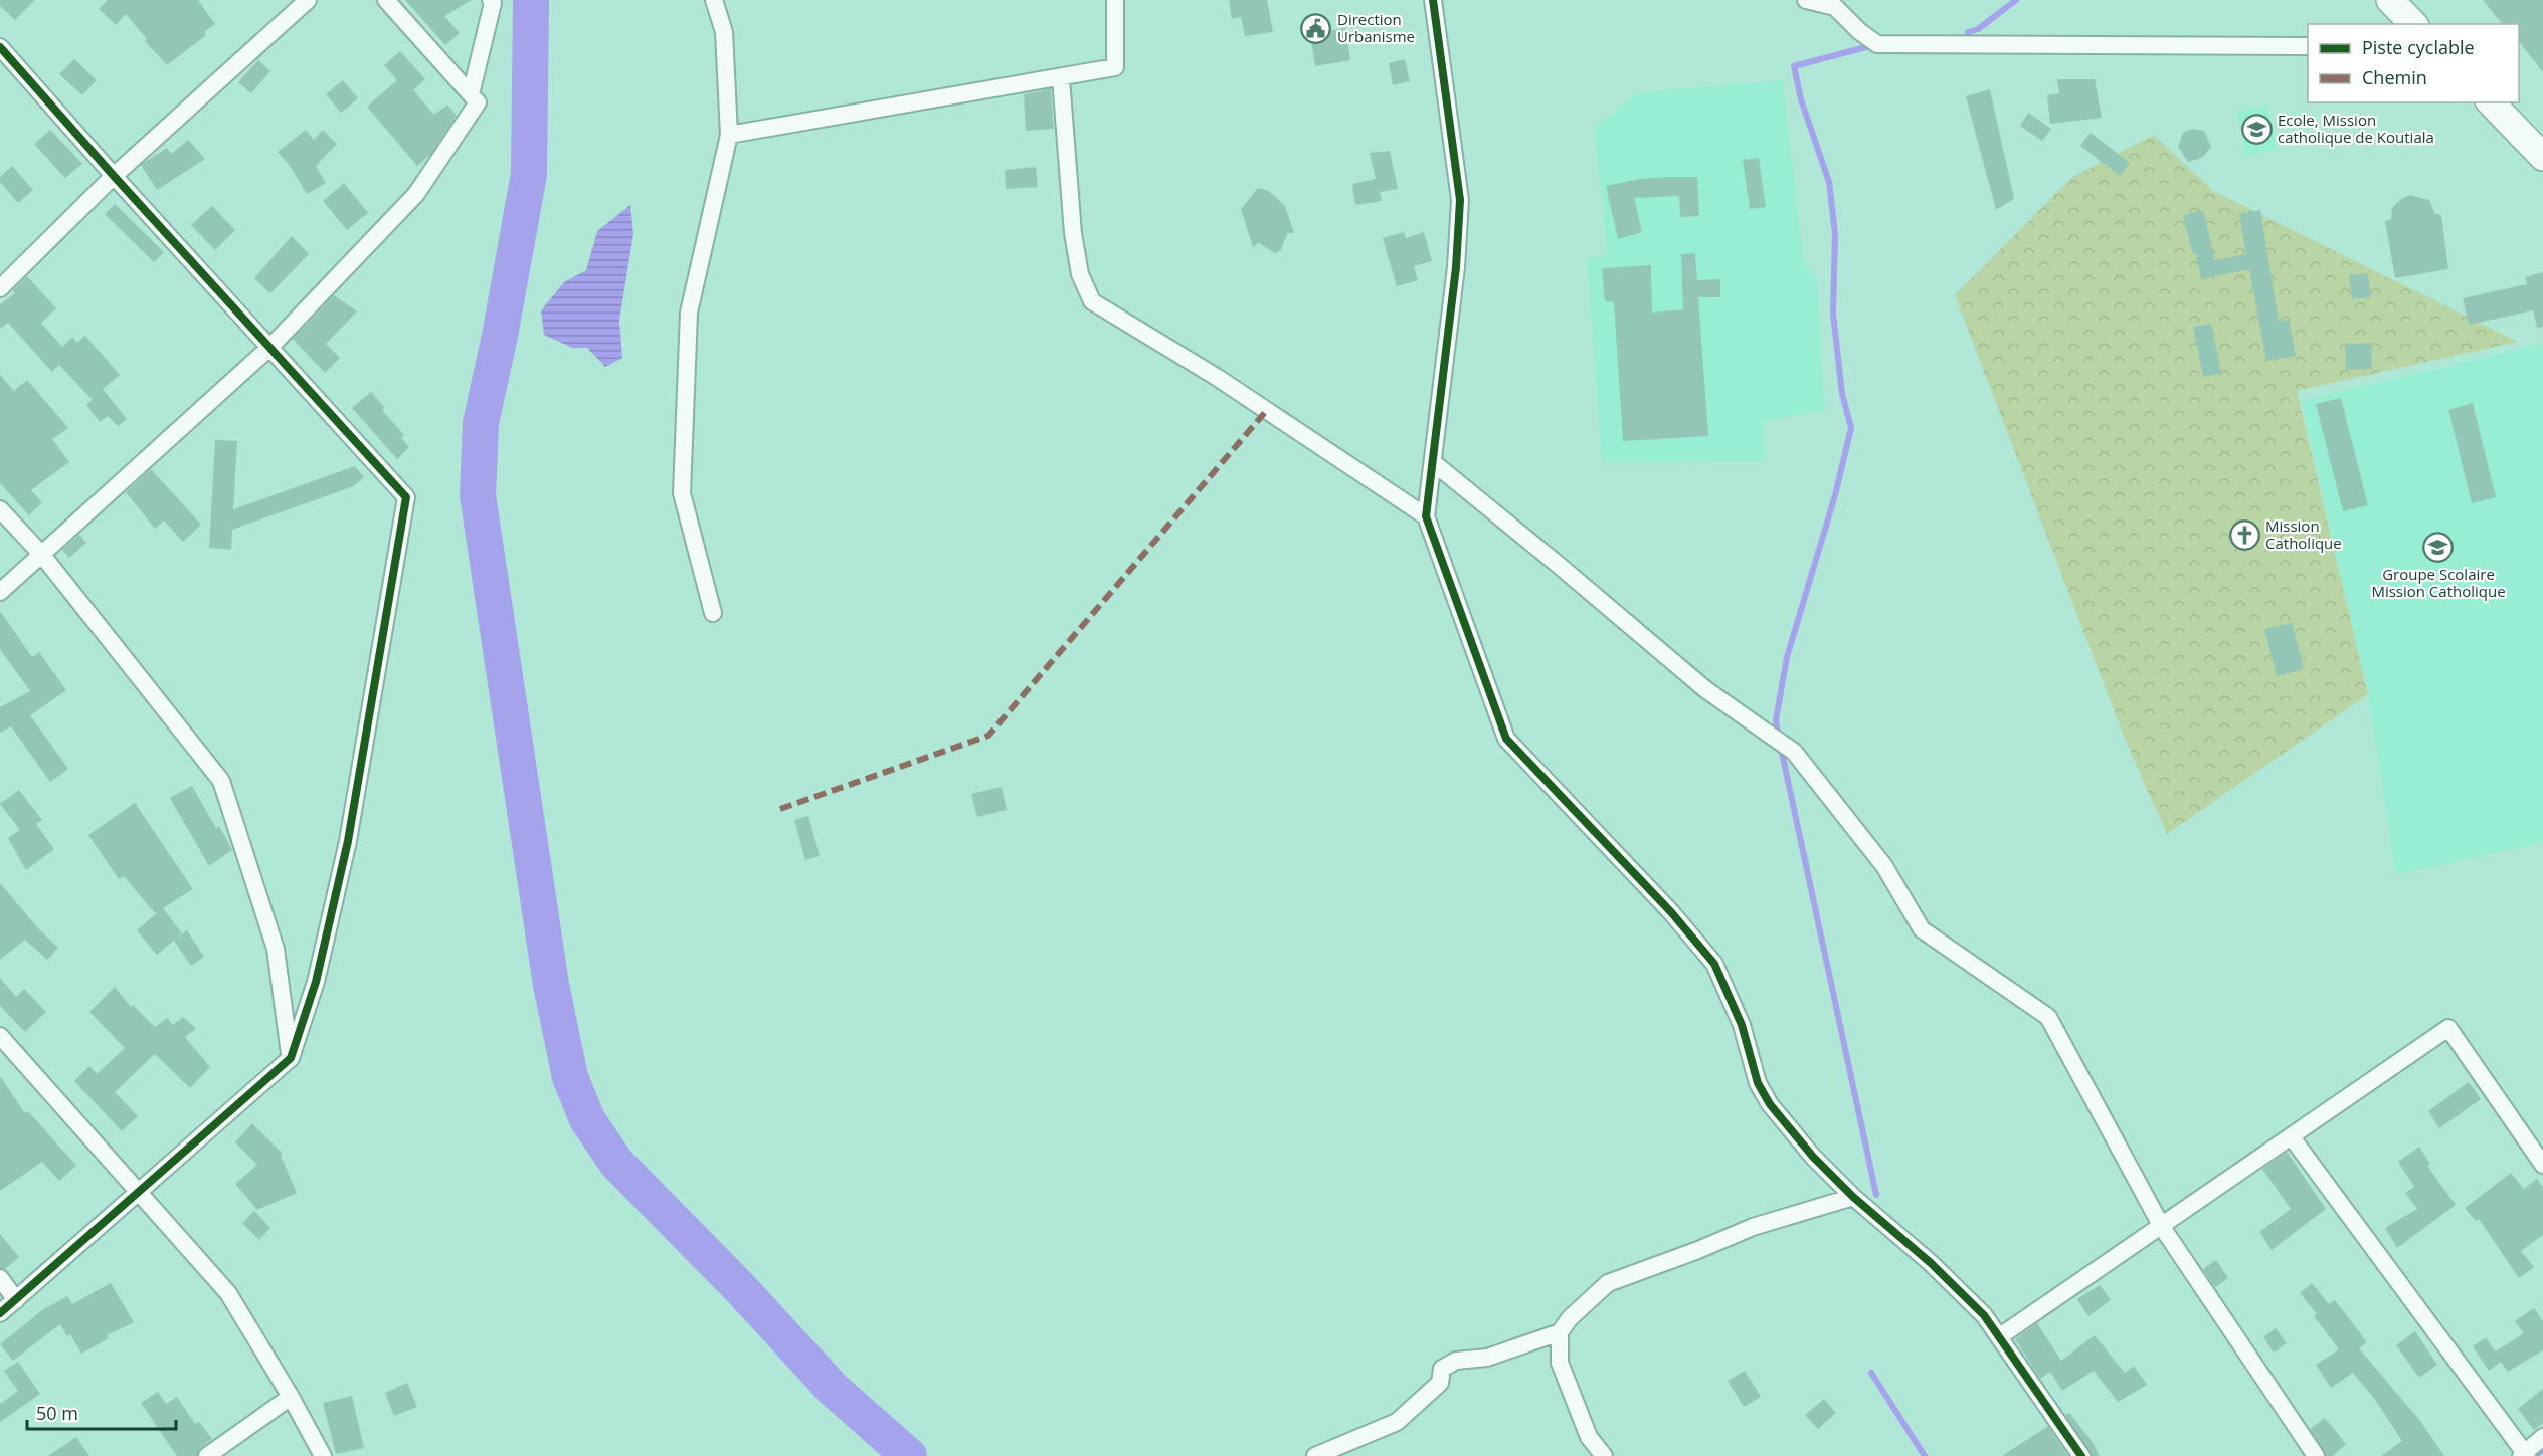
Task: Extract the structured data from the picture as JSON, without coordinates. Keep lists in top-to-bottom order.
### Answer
{
  "places": {
    "public building": ["Direction Urbanisme"],
    "school or university": ["Ecole, Mission catholique de Koutiala", "Groupe Scolaire Mission Catholique"],
    "church": ["Mission Catholique"]
  },
  "legend": ["Piste cyclable", "Chemin"],
  "scale_bar": "50 m"
}
